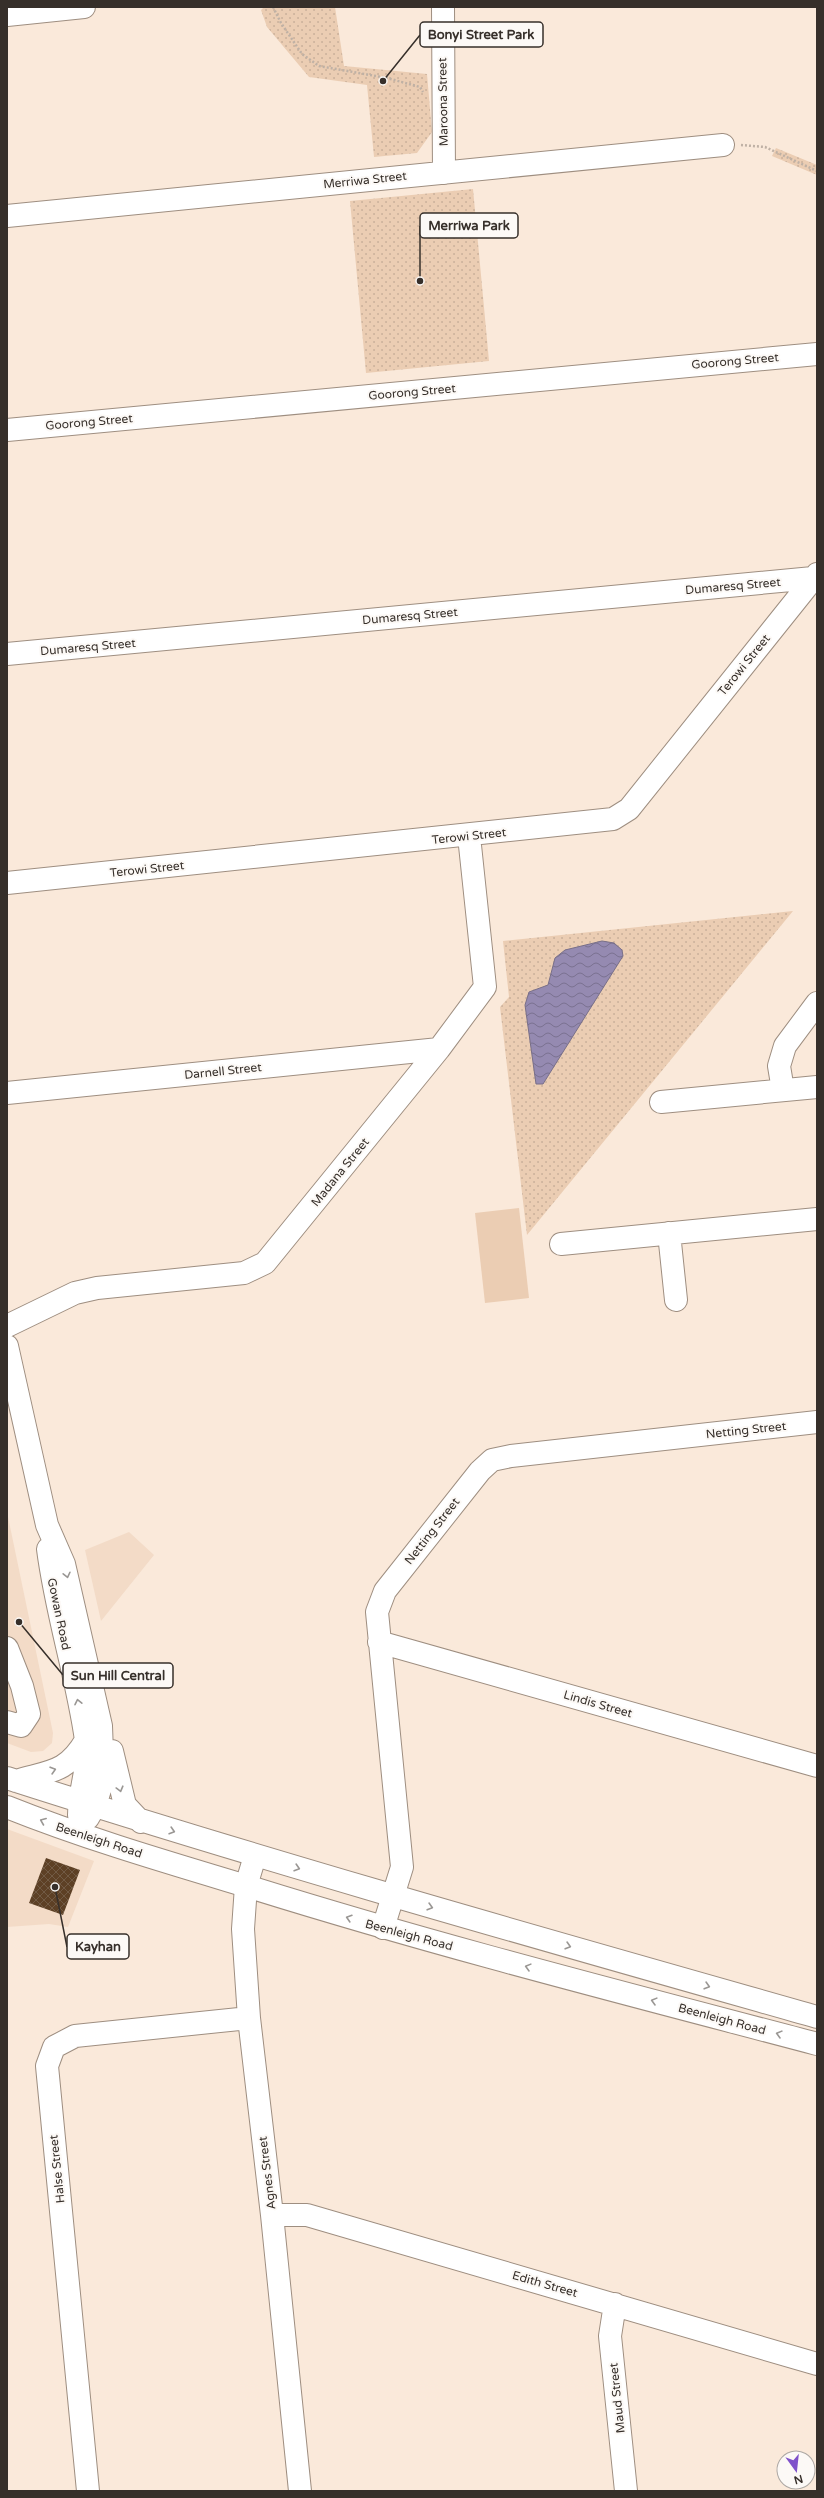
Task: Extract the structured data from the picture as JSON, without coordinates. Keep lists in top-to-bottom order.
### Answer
{
  "streets": {
    "street": [
      "Maroona Street",
      "Merriwa Street",
      "Goorong Street",
      "Dumaresq Street",
      "Terowi Street",
      "Darnell Street",
      "Madana Street",
      "Netting Street",
      "Gowan Road",
      "Lindis Street",
      "Beenleigh Road",
      "Halse Street",
      "Agnes Street",
      "Edith Street",
      "Maud Street"
    ]
  },
  "crossings": [
    ["Maroona Street", "Merriwa Street"],
    ["Dumaresq Street", "Terowi Street"],
    ["Terowi Street", "Madana Street"],
    ["Darnell Street", "Madana Street"],
    ["Netting Street", "Lindis Street"],
    ["Netting Street", "Beenleigh Road"],
    ["Gowan Road", "Beenleigh Road"],
    ["Beenleigh Road", "Agnes Street"],
    ["Halse Street", "Agnes Street"],
    ["Agnes Street", "Edith Street"],
    ["Edith Street", "Maud Street"]
  ],
  "places": [
    "Bonyi Street Park",
    "Merriwa Park",
    "Sun Hill Central",
    "Kayhan"
  ],
  "north": "bottom"
}
